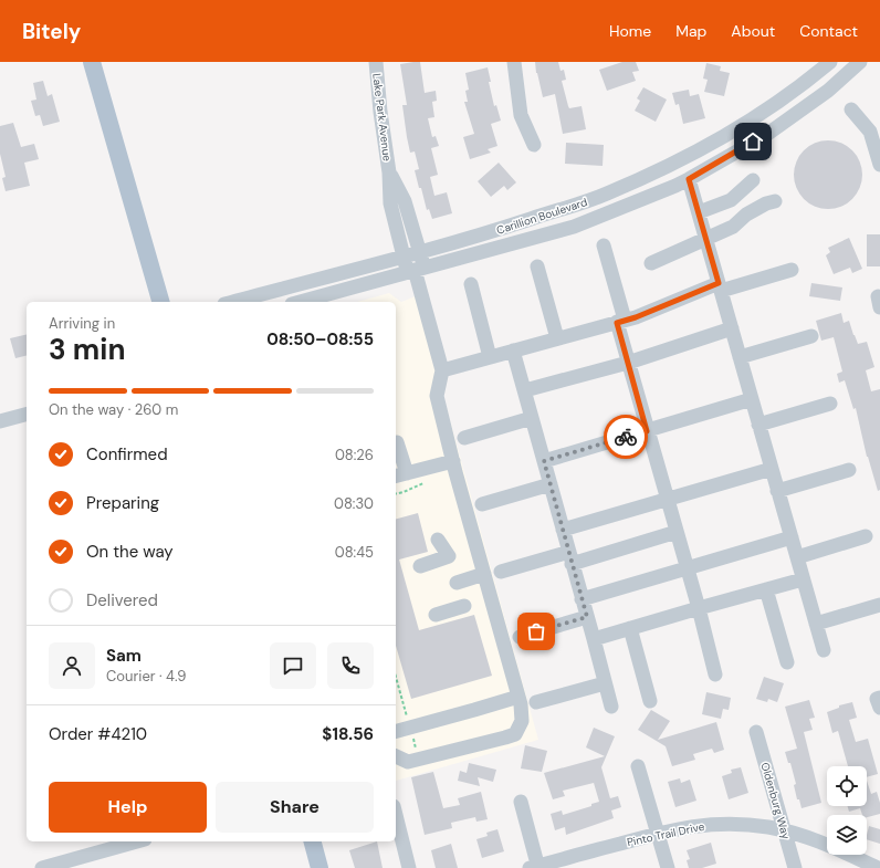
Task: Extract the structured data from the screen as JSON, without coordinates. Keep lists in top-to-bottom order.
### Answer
{
  "streets": {
    "street": [
      "Lake Park Avenue",
      "Carillion Boulevard",
      "Oldenburg Way",
      "Pinto Trail Drive"
    ]
  },
  "crossings": [
    ["Lake Park Avenue", "Carillion Boulevard"],
    ["Oldenburg Way", "Pinto Trail Drive"]
  ],
  "page": {
    "header": "Bitely",
    "nav": [
      "Home",
      "Map",
      "About",
      "Contact"
    ],
    "heading": ["3 min", "Arriving in", "08:50–08:55"],
    "panel": [
      "Sam",
      "Courier · 4.9",
      "Order #4210",
      "$18.56"
    ],
    "bar": "On the way · 260 m",
    "list": [
      ["Confirmed", "08:26"],
      ["Preparing", "08:30"],
      ["On the way", "08:45"],
      "Delivered"
    ],
    "buttons": ["Help", "Share"]
  }
}
